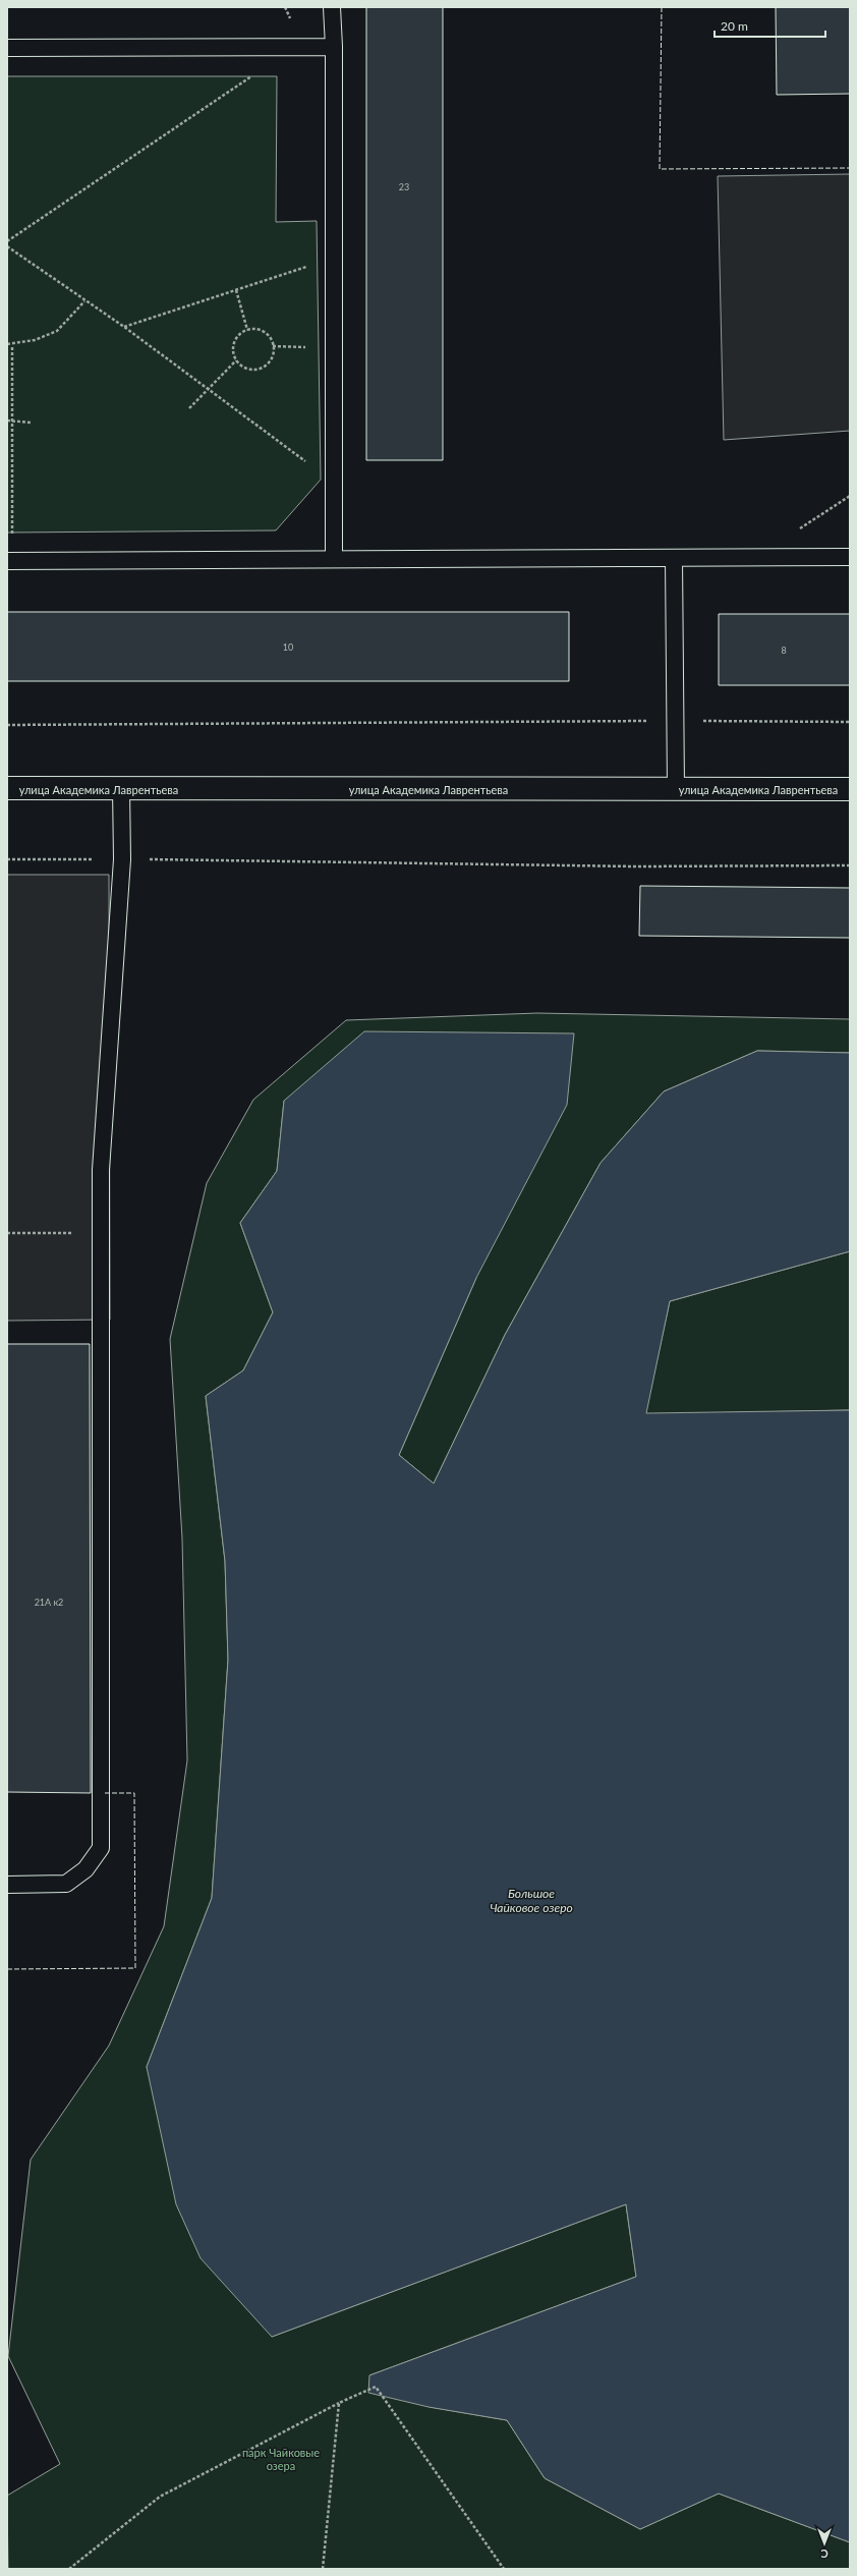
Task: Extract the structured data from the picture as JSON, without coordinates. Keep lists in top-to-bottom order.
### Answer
{
  "streets": {
    "street": ["улица Академика Лаврентьева"]
  },
  "water": ["Большое Чайковое озеро"],
  "parks": ["парк Чайковые озера"],
  "house_numbers": [
    "23",
    "10",
    "8",
    "21А к2"
  ],
  "scale_bar": "20 m",
  "north": "bottom"
}
